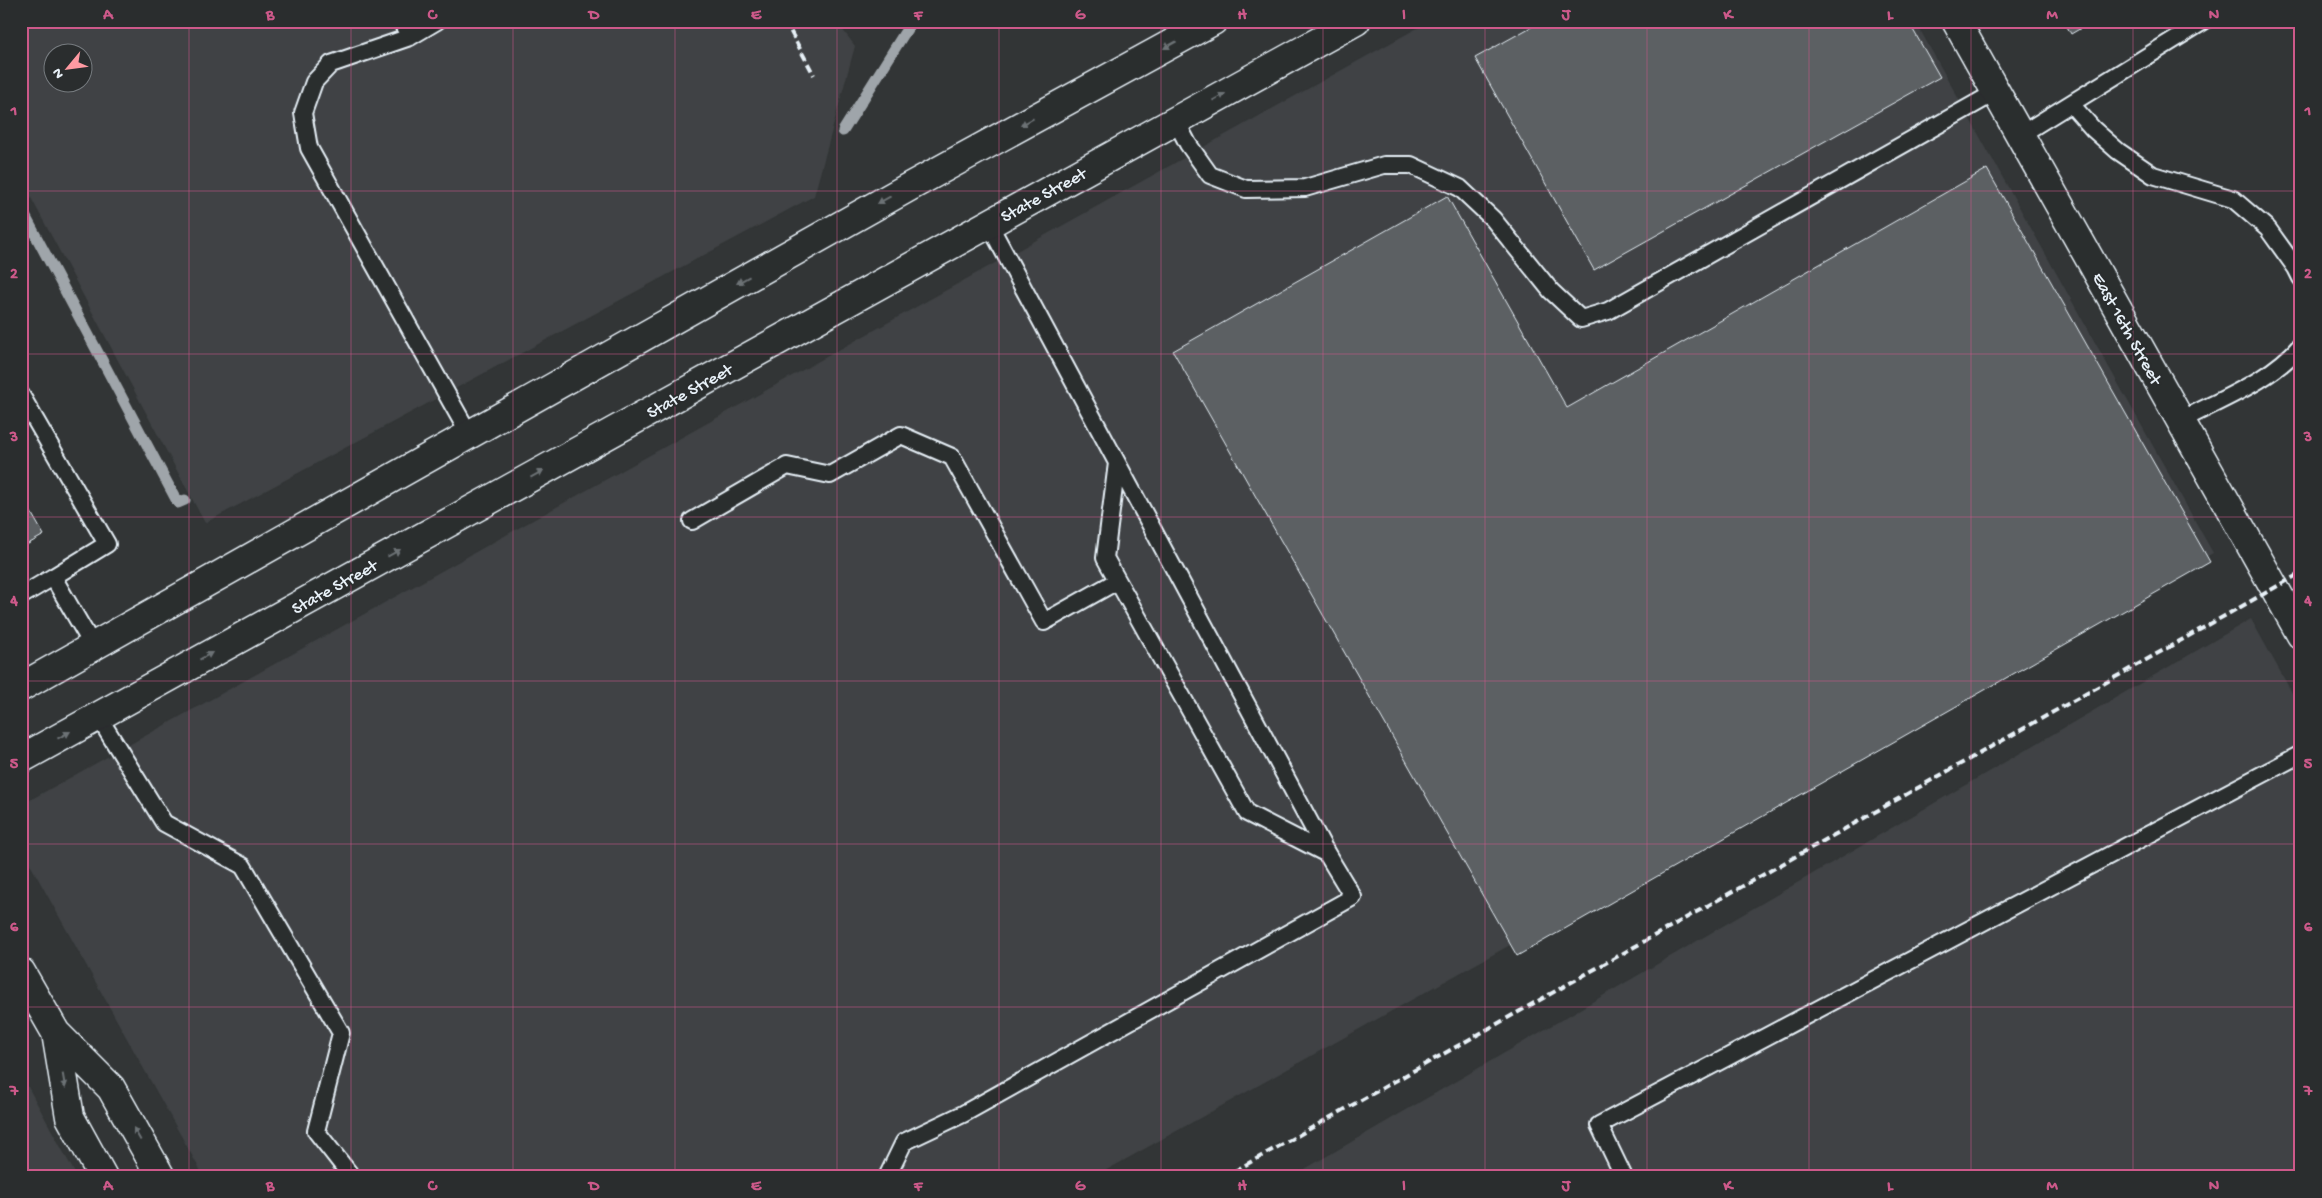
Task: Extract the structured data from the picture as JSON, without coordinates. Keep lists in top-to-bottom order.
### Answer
{
  "streets": {
    "street": ["State Street", "East 16th Street"]
  },
  "north": "bottom left",
  "grid": {
    "columns": [
      "A",
      "B",
      "C",
      "D",
      "E",
      "F",
      "G",
      "H",
      "I",
      "J",
      "K",
      "L",
      "M",
      "N"
    ],
    "rows": [
      "1",
      "2",
      "3",
      "4",
      "5",
      "6",
      "7"
    ]
  }
}
